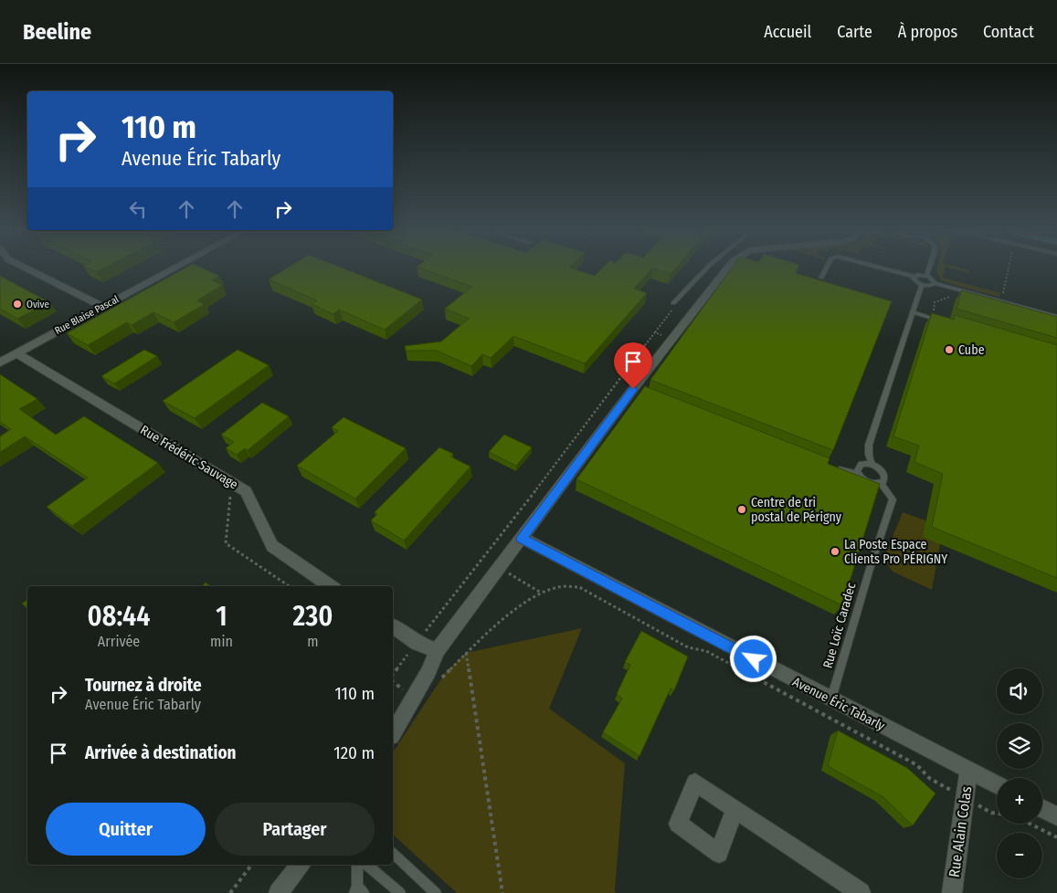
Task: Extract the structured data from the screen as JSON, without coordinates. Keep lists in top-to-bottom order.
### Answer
{
  "streets": {
    "street": [
      "Rue Blaise Pascal",
      "Rue Frédéric Sauvage",
      "Avenue Éric Tabarly",
      "Rue Alain Colas"
    ],
    "lane": ["Rue Loïc Caradec"]
  },
  "crossings": [
    ["Rue Blaise Pascal", "Rue Frédéric Sauvage"],
    ["Rue Loïc Caradec", "Avenue Éric Tabarly"],
    ["Avenue Éric Tabarly", "Rue Alain Colas"]
  ],
  "places": [
    "Ovive",
    "Cube",
    "Centre de tri postal de Périgny",
    "La Poste Espace Clients Pro PÉRIGNY"
  ],
  "page": {
    "header": "Beeline",
    "nav": [
      "Accueil",
      "Carte",
      "À propos",
      "Contact"
    ],
    "turn": ["110 m", "Avenue Éric Tabarly"],
    "eta": [
      "08:44",
      "Arrivée",
      "1",
      "min",
      "230",
      "m"
    ],
    "list": [
      {
        "name": "Tournez à droite",
        "note": "Avenue Éric Tabarly",
        "value": "110 m"
      },
      {
        "name": "Arrivée à destination",
        "value": "120 m"
      }
    ],
    "map_buttons": ["+", "−"],
    "buttons": ["Quitter", "Partager"]
  }
}
